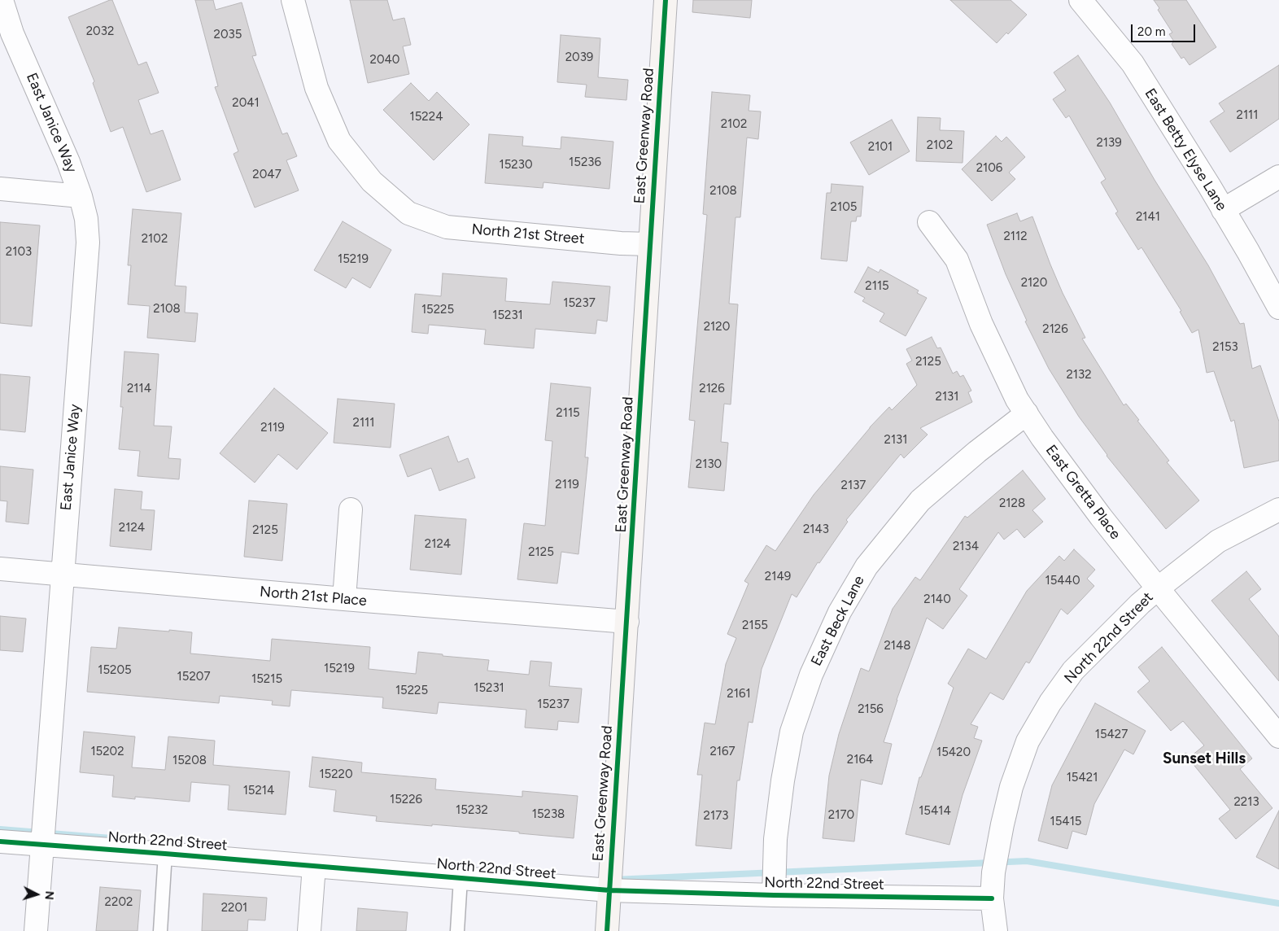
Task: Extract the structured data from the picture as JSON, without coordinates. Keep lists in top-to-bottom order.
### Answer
{
  "streets": {
    "street": [
      "East Janice Way",
      "East Greenway Road",
      "East Betty Elyse Lane",
      "North 21st Street",
      "East Gretta Place",
      "North 21st Place",
      "East Beck Lane",
      "North 22nd Street"
    ]
  },
  "crossings": [
    ["East Janice Way", "North 21st Place"],
    ["East Janice Way", "North 22nd Street"],
    ["East Greenway Road", "North 21st Street"],
    ["East Greenway Road", "North 21st Place"],
    ["East Greenway Road", "North 22nd Street"],
    ["East Gretta Place", "East Beck Lane"],
    ["East Gretta Place", "North 22nd Street"],
    ["East Beck Lane", "North 22nd Street"]
  ],
  "districts": ["Sunset Hills"],
  "house_numbers": [
    "2032",
    "2035",
    "2039",
    "2040",
    "2041",
    "2111",
    "15224",
    "2102",
    "2139",
    "2102",
    "2101",
    "15236",
    "15230",
    "2106",
    "2047",
    "2108",
    "2105",
    "2141",
    "2112",
    "2102",
    "2103",
    "15219",
    "2120",
    "2115",
    "15237",
    "2108",
    "15225",
    "15231",
    "2120",
    "2126",
    "2153",
    "2125",
    "2132",
    "2114",
    "2126",
    "2131",
    "2115",
    "2111",
    "2119",
    "2131",
    "2130",
    "2119",
    "2137",
    "2128",
    "2124",
    "2143",
    "2125",
    "2124",
    "2134",
    "2125",
    "2149",
    "15440",
    "2140",
    "2155",
    "2148",
    "15219",
    "15205",
    "15207",
    "15215",
    "15231",
    "15225",
    "2161",
    "15237",
    "2156",
    "15427",
    "15202",
    "2167",
    "15420",
    "2164",
    "15208",
    "15220",
    "15421",
    "15214",
    "15226",
    "2213",
    "15232",
    "15414",
    "15238",
    "2170",
    "2173",
    "15415",
    "2202",
    "2201"
  ],
  "scale_bar": "20 m",
  "north": "right"
}
